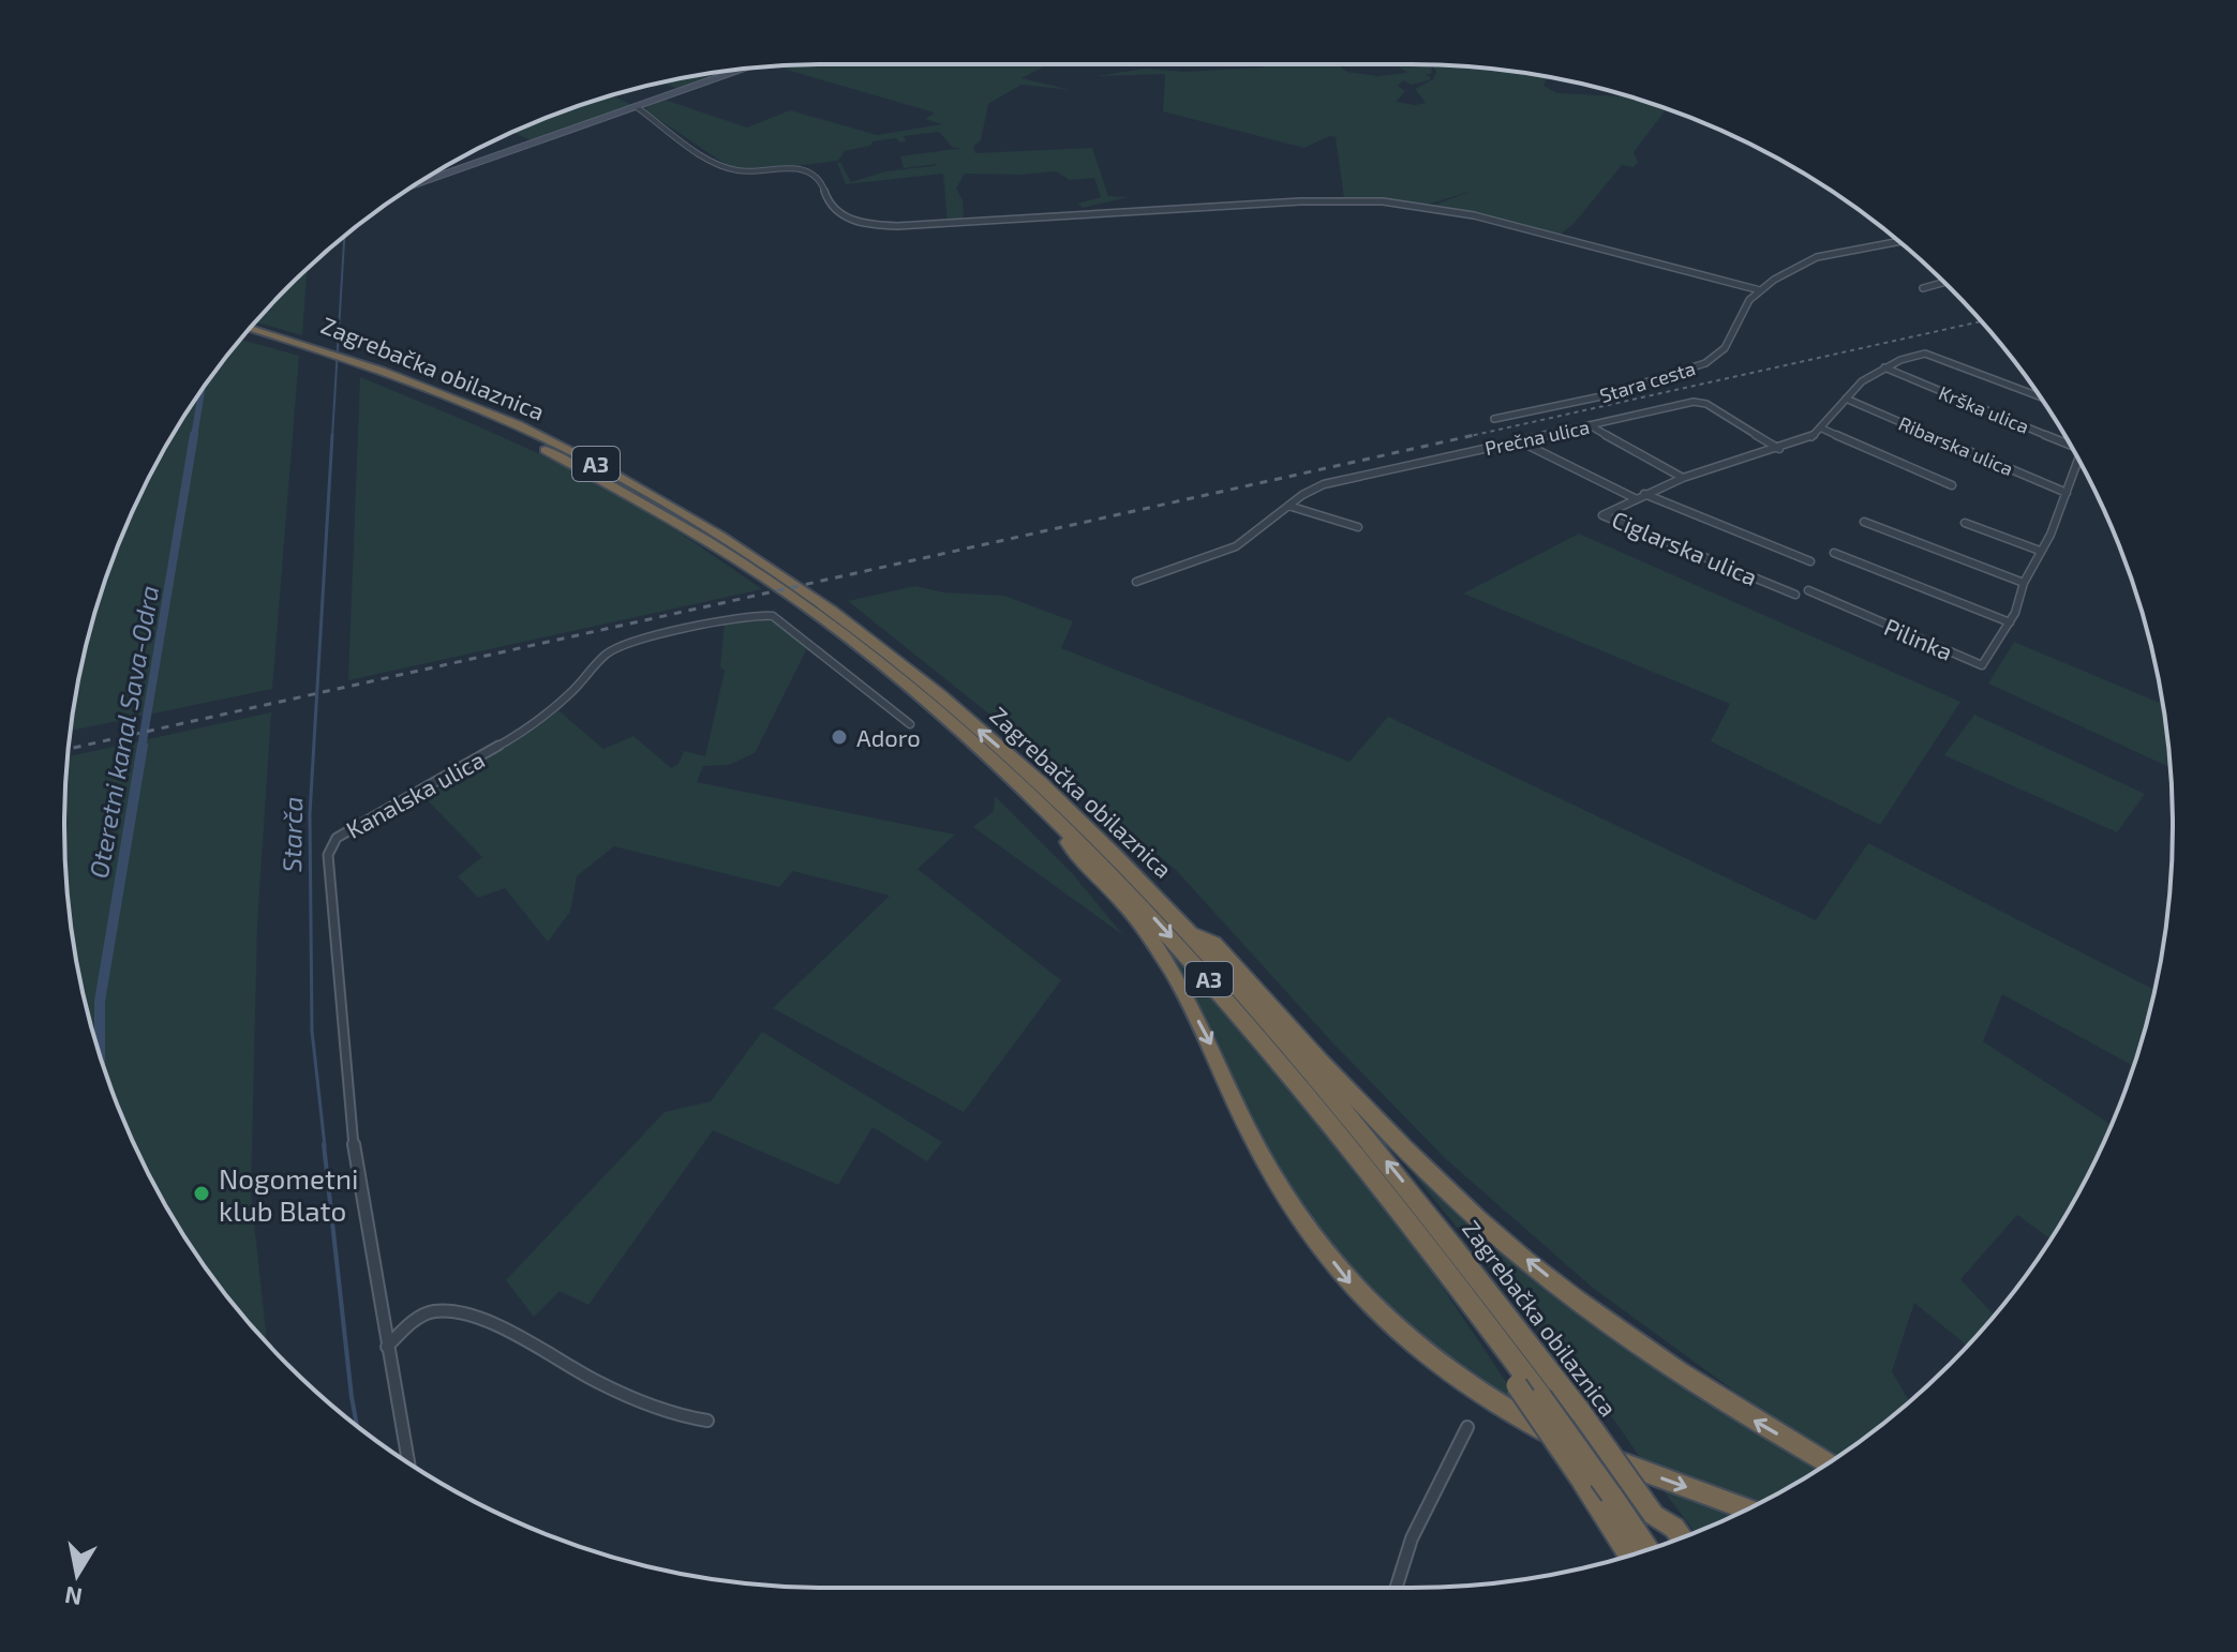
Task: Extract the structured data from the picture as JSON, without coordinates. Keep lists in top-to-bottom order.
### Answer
{
  "streets": {
    "highway": ["Zagrebačka obilaznica", "A3"],
    "street": [
      "Stara cesta",
      "Krška ulica",
      "Prečna ulica",
      "Ribarska ulica",
      "Ciglarska ulica",
      "Pilinka",
      "Kanalska ulica"
    ]
  },
  "crossings": [
    ["Krška ulica", "Ciglarska ulica"],
    ["Prečna ulica", "Ciglarska ulica"],
    ["Ribarska ulica", "Ciglarska ulica"],
    ["Ribarska ulica", "Pilinka"]
  ],
  "water": ["Oteretni kanal Sava-Odra", "Starča"],
  "places": ["Adoro", "Nogometni klub Blato"],
  "north": "bottom"
}
